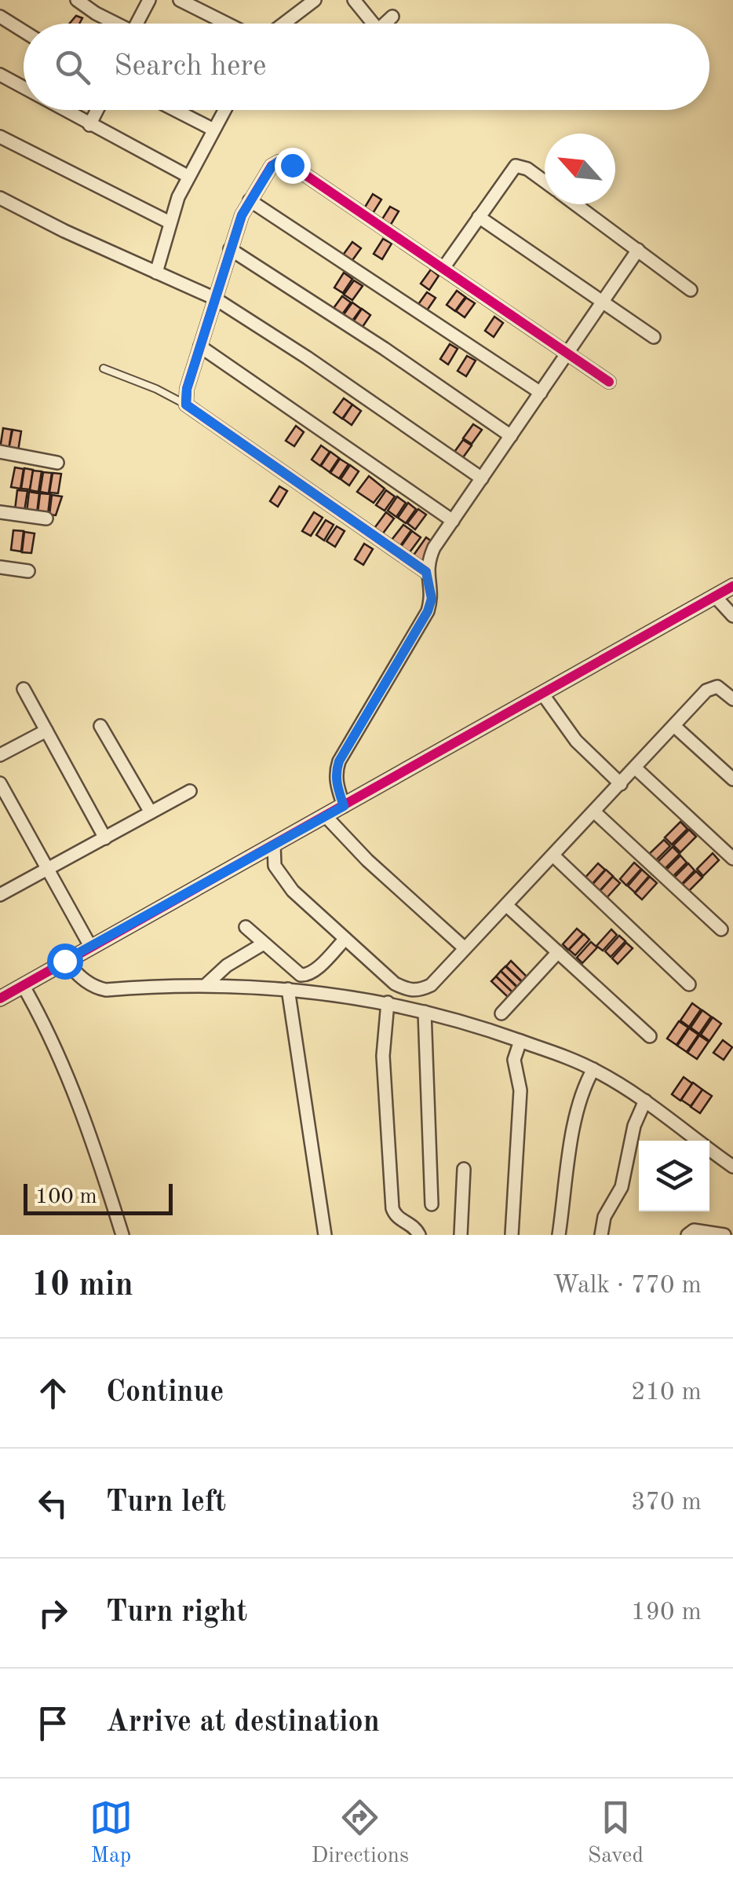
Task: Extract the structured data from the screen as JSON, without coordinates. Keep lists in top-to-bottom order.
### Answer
{
  "scale_bar": "100 m",
  "north": "top left",
  "page": {
    "search": "Search here",
    "scale": "100 m",
    "heading": ["10 min", "Walk · 770 m"],
    "list": [
      ["Continue", "210 m"],
      ["Turn left", "370 m"],
      ["Turn right", "190 m"],
      "Arrive at destination"
    ],
    "nav": ["Map", "Directions", "Saved"]
  }
}
